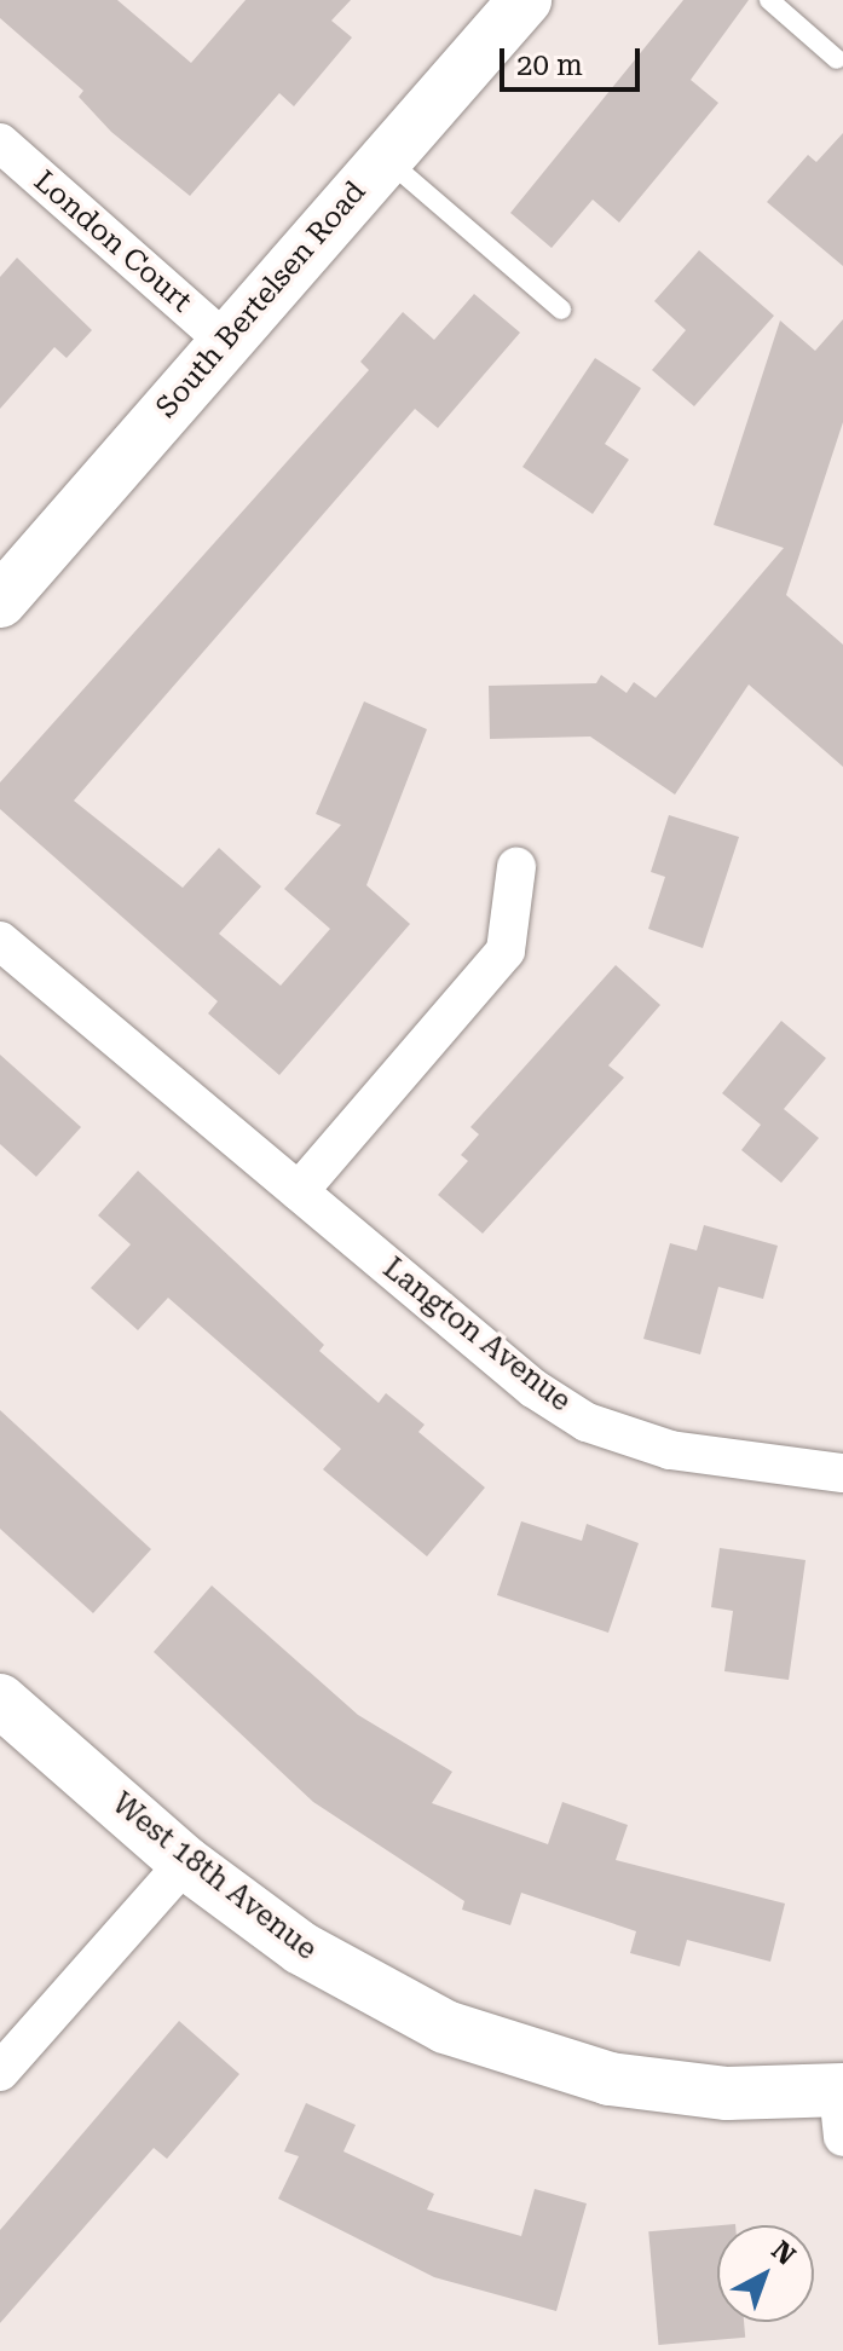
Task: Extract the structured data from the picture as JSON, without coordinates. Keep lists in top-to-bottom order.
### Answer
{
  "streets": {
    "street": [
      "London Court",
      "South Bertelsen Road",
      "Langton Avenue",
      "West 18th Avenue"
    ]
  },
  "crossings": [
    ["London Court", "South Bertelsen Road"]
  ],
  "scale_bar": "20 m",
  "north": "top right"
}
